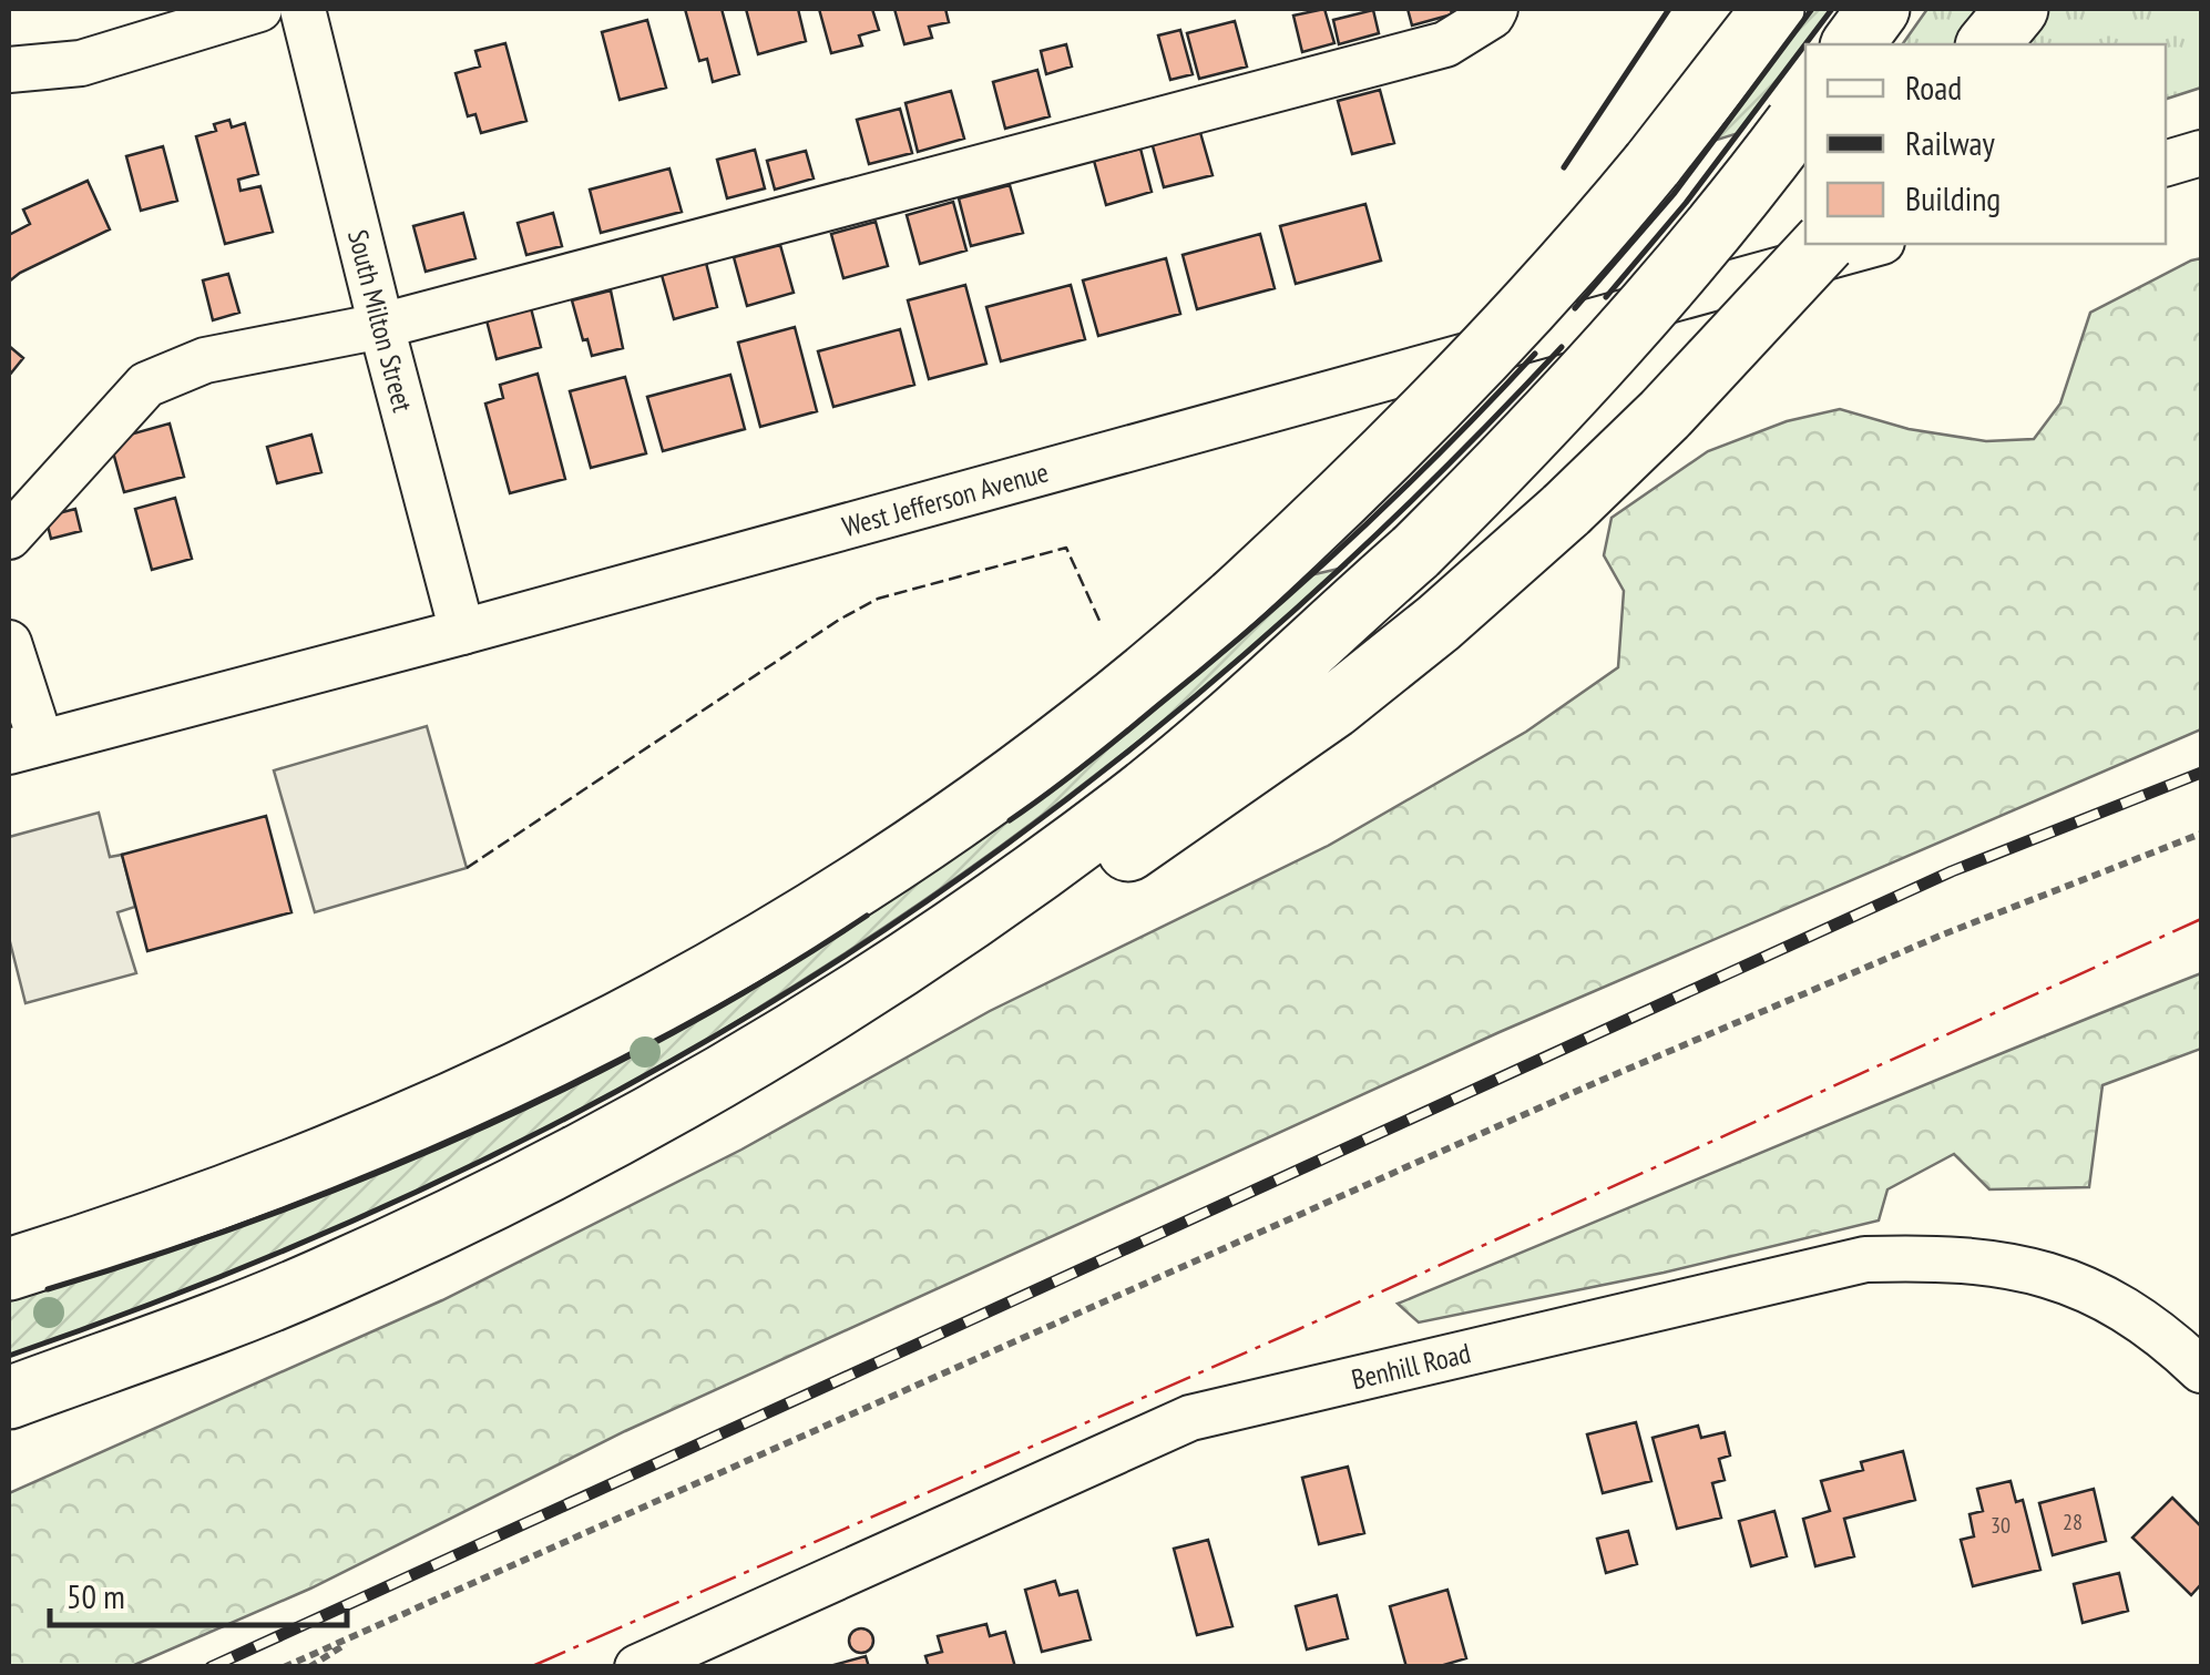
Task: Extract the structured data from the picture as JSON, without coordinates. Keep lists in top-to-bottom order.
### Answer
{
  "streets": {
    "street": ["South Milton Street", "West Jefferson Avenue", "Benhill Road"]
  },
  "crossings": [
    ["South Milton Street", "West Jefferson Avenue"]
  ],
  "house_numbers": ["28", "30"],
  "legend": ["Road", "Railway", "Building"],
  "scale_bar": "50 m"
}
